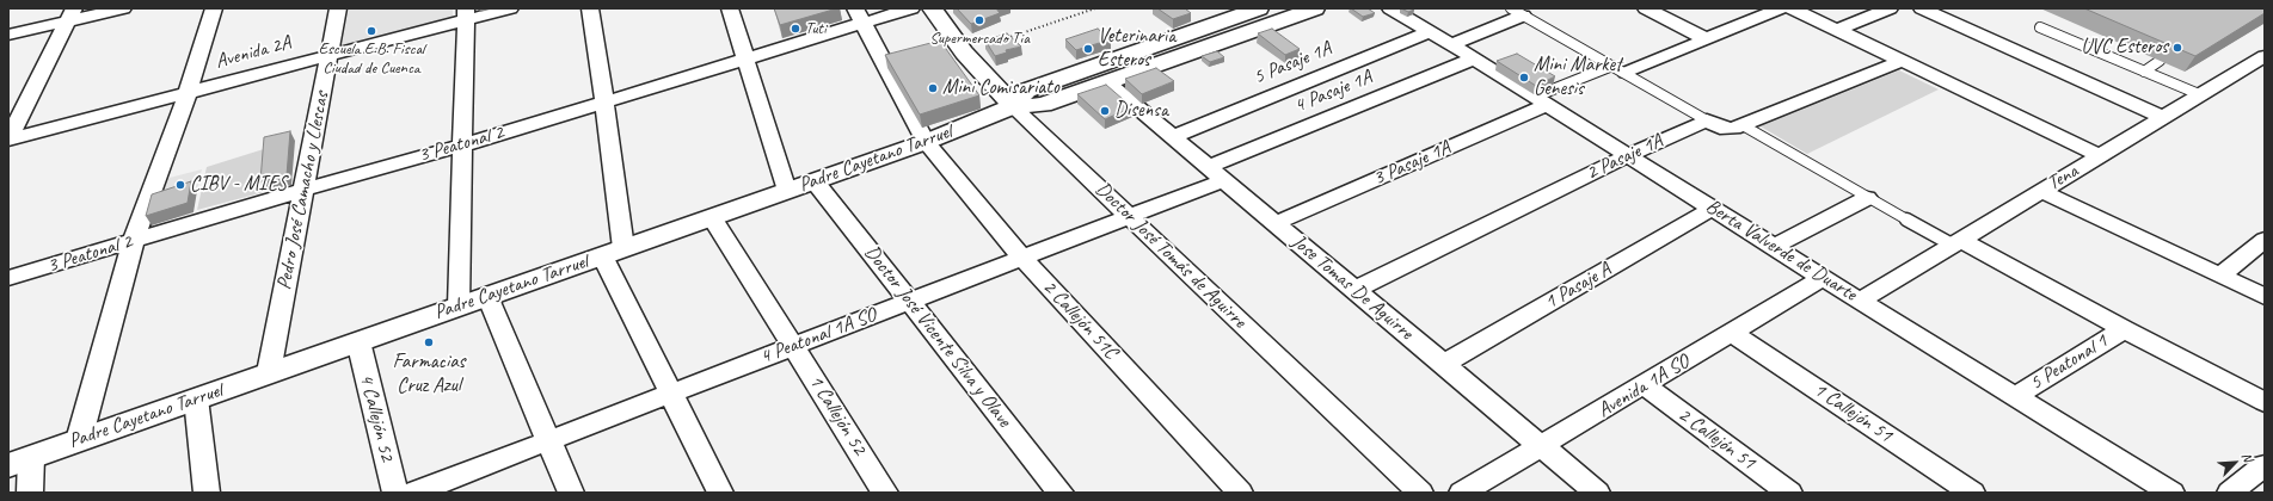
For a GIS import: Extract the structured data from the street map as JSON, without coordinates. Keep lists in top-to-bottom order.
{
  "streets": {
    "street": [
      "Avenida 2A",
      "5 Pasaje 1A",
      "4 Pasaje 1A",
      "3 Peatonal 2",
      "2 Pasaje 1A",
      "Padre Cayetano Tarruel",
      "3 Pasaje 1A",
      "Tena",
      "Pedro José Camacho y Llescas",
      "Berta Valverde de Duarte",
      "Doctor José Tomás de Aguirre",
      "1 Pasaje A",
      "Jose Tomas De Aguirre",
      "2 Callejón 51C",
      "4 Peatonal 1A SO",
      "Doctor José Vicente Silva y Olave",
      "5 Peatonal 1",
      "Avenida 1A SO",
      "1 Callejón 51",
      "1 Callejón 52",
      "4 Callejón 52",
      "2 Callejón 51"
    ]
  },
  "crossings": [
    ["Avenida 2A", "Pedro José Camacho y Llescas"],
    ["5 Pasaje 1A", "Berta Valverde de Duarte"],
    ["5 Pasaje 1A", "Jose Tomas De Aguirre"],
    ["4 Pasaje 1A", "Berta Valverde de Duarte"],
    ["4 Pasaje 1A", "Jose Tomas De Aguirre"],
    ["4 Pasaje 1A", "4 Peatonal 1A SO"],
    ["3 Peatonal 2", "Pedro José Camacho y Llescas"],
    ["3 Peatonal 2", "2 Callejón 51C"],
    ["2 Pasaje 1A", "Berta Valverde de Duarte"],
    ["2 Pasaje 1A", "Jose Tomas De Aguirre"],
    ["Padre Cayetano Tarruel", "Pedro José Camacho y Llescas"],
    ["Padre Cayetano Tarruel", "Doctor José Tomás de Aguirre"],
    ["Padre Cayetano Tarruel", "Jose Tomas De Aguirre"],
    ["Padre Cayetano Tarruel", "2 Callejón 51C"],
    ["Padre Cayetano Tarruel", "Doctor José Vicente Silva y Olave"],
    ["Padre Cayetano Tarruel", "1 Callejón 52"],
    ["Padre Cayetano Tarruel", "4 Callejón 52"],
    ["3 Pasaje 1A", "Berta Valverde de Duarte"],
    ["3 Pasaje 1A", "Jose Tomas De Aguirre"],
    ["Tena", "Berta Valverde de Duarte"],
    ["Berta Valverde de Duarte", "1 Pasaje A"],
    ["Berta Valverde de Duarte", "5 Peatonal 1"],
    ["Berta Valverde de Duarte", "Avenida 1A SO"],
    ["Doctor José Tomás de Aguirre", "4 Peatonal 1A SO"],
    ["1 Pasaje A", "Jose Tomas De Aguirre"],
    ["Jose Tomas De Aguirre", "4 Peatonal 1A SO"],
    ["Jose Tomas De Aguirre", "Avenida 1A SO"],
    ["2 Callejón 51C", "4 Peatonal 1A SO"],
    ["4 Peatonal 1A SO", "Doctor José Vicente Silva y Olave"],
    ["4 Peatonal 1A SO", "1 Callejón 52"],
    ["Avenida 1A SO", "1 Callejón 51"],
    ["Avenida 1A SO", "2 Callejón 51"]
  ],
  "places": [
    "Supermercado Tia",
    "Tuti",
    "Escuela E.B. Fiscal Ciudad de Cuenca",
    "UVC Esteros",
    "Veterinaria Esteros",
    "Mini Market Genesis",
    "Mini Comisariato",
    "Disensa",
    "CIBV - MIES",
    "Farmacias Cruz Azul"
  ],
  "north": "top right"
}
